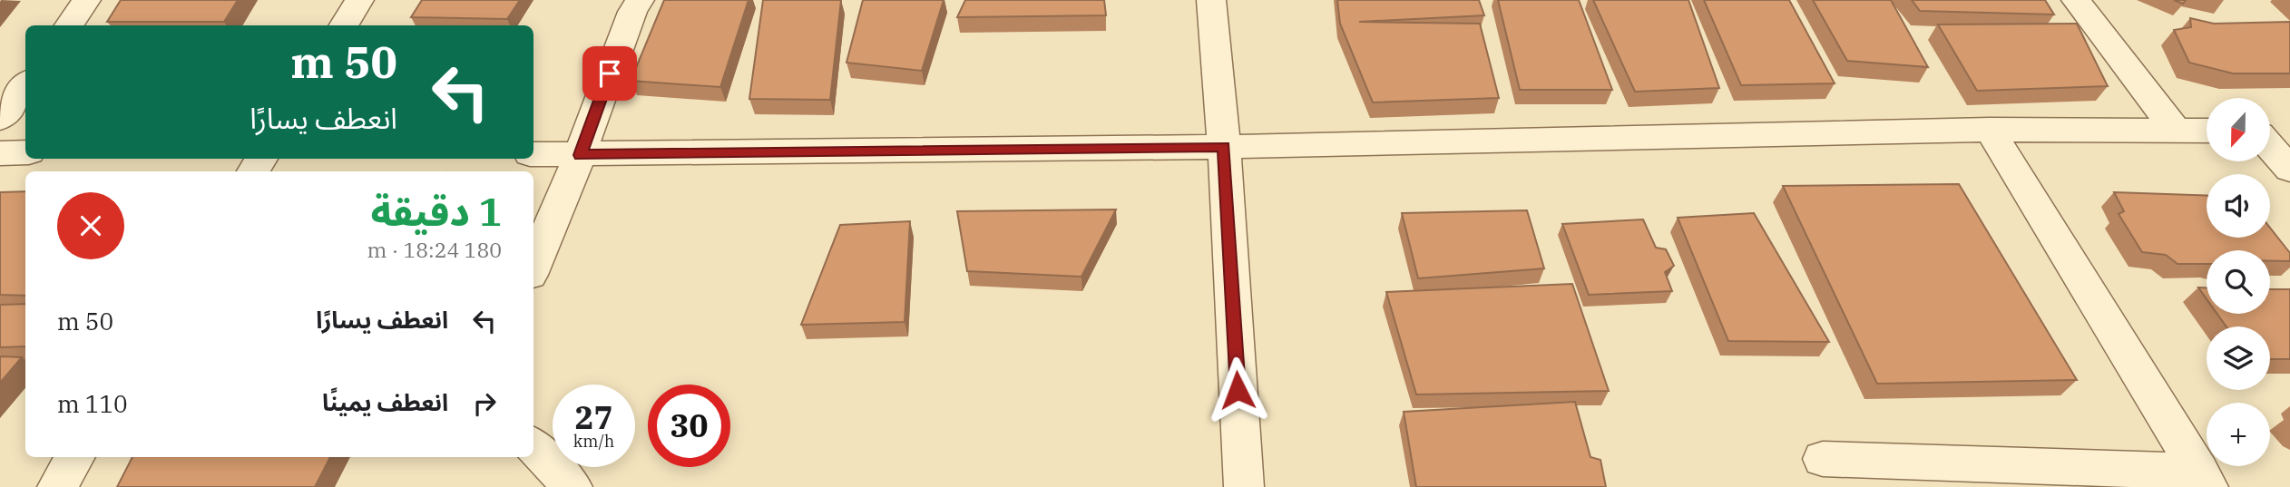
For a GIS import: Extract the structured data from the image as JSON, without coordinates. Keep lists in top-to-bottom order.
{
  "north": "bottom",
  "page": {
    "turn": ["50 m", "انعطف يسارًا"],
    "map_buttons": "+",
    "heading": ["1 دقيقة", "180 m · 18:24"],
    "list": [
      {
        "name": "انعطف يسارًا",
        "value": "50 m"
      },
      {
        "name": "انعطف يمينًا",
        "value": "110 m"
      }
    ],
    "speed": "27 km/h",
    "limit": "30"
  }
}
